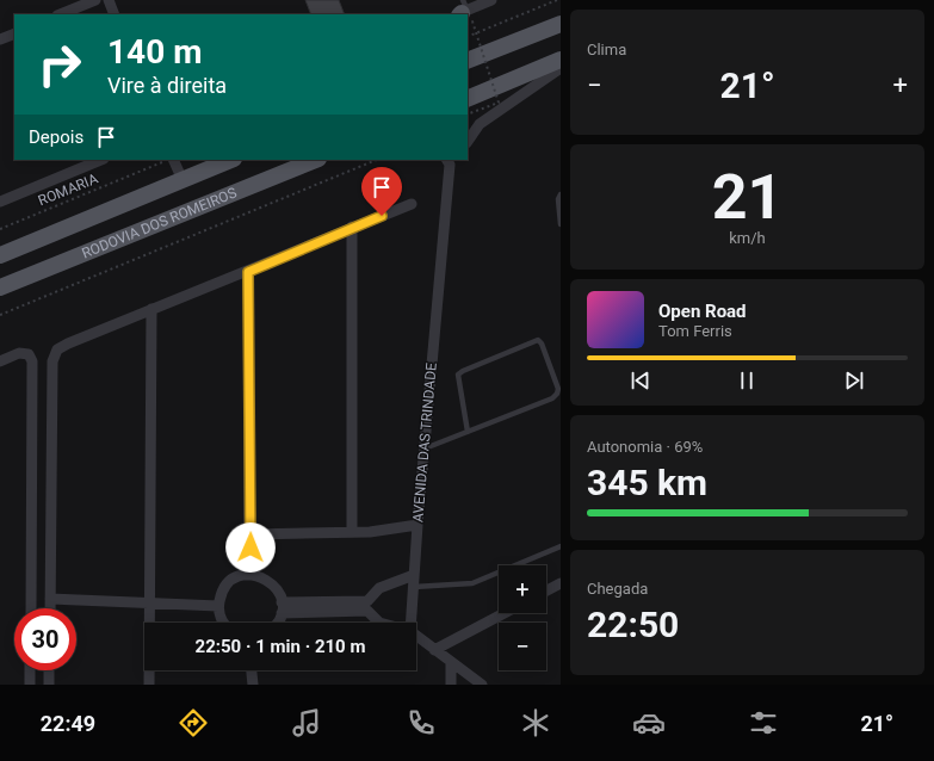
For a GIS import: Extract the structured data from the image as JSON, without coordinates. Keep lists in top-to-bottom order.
{
  "streets": {
    "main road": ["RODOVIA DOS ROMEIROS"],
    "street": ["AVENIDA DAS TRINDADE"],
    "path": ["ROMARIA"]
  },
  "page": {
    "tile": [
      "Clima",
      ["21", "km/h"],
      ["Autonomia · 69%", "345 km"],
      ["Chegada", "22:50"]
    ],
    "turn": ["140 m", "Vire à direita"],
    "heat": ["−", "21°", "+"],
    "then": "Depois",
    "song": ["Open Road", "Tom Ferris"],
    "map_buttons": ["+", "−"],
    "limit": "30",
    "trip": "22:50 · 1 min · 210 m",
    "tabs": ["22:49", "21°"]
  }
}
